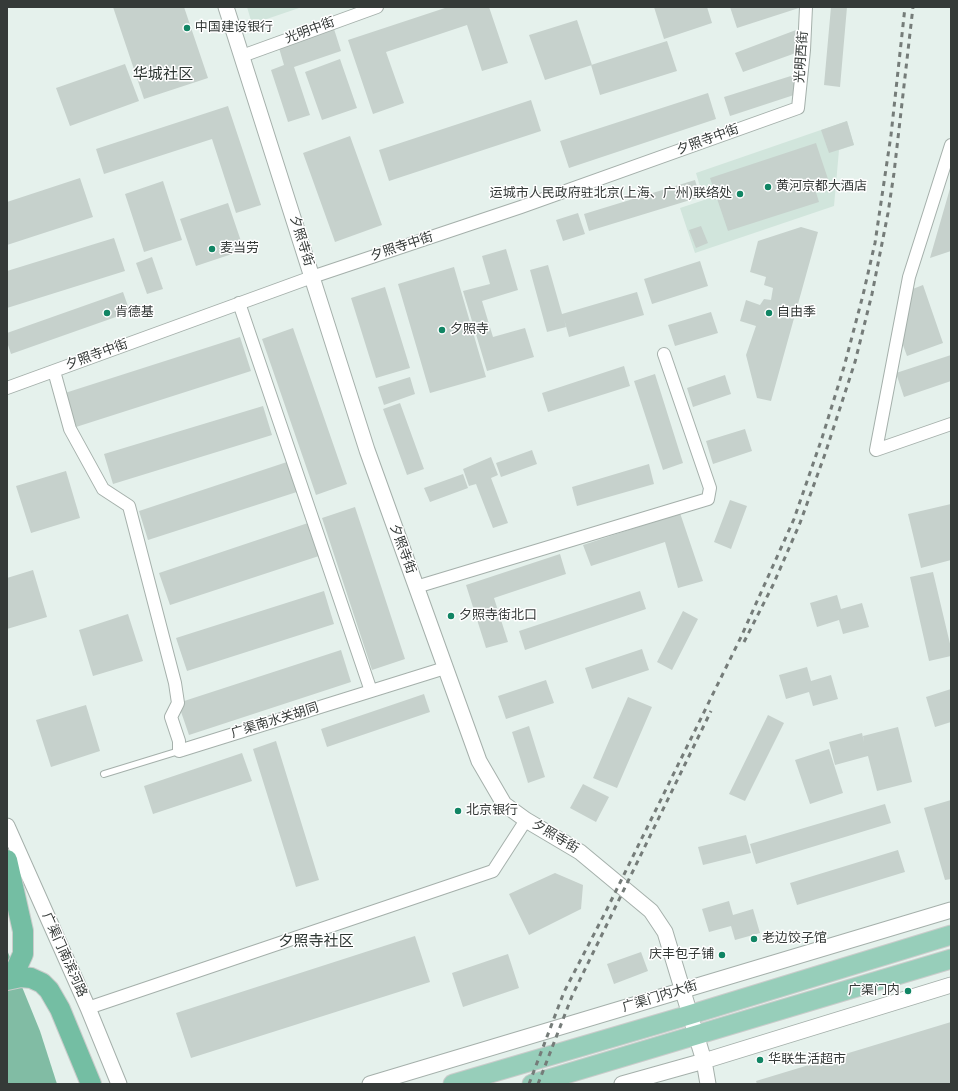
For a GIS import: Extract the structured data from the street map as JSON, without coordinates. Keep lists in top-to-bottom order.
{
  "streets": {
    "main road": ["广渠门内大街"],
    "street": [
      "光明中街",
      "光明西街",
      "夕照寺中街",
      "夕照寺街",
      "广渠南水关胡同",
      "广渠门南滨河路"
    ]
  },
  "crossings": [
    ["光明中街", "夕照寺街"],
    ["光明西街", "夕照寺中街"],
    ["夕照寺中街", "夕照寺街"],
    ["夕照寺街", "广渠南水关胡同"],
    ["夕照寺街", "广渠门内大街"]
  ],
  "districts": ["华城社区", "夕照寺社区"],
  "places": [
    "中国建设银行",
    "黄河京都大酒店",
    "运城市人民政府驻北京(上海、广州)联络处",
    "麦当劳",
    "肯德基",
    "自由季",
    "夕照寺",
    "夕照寺街北口",
    "北京银行",
    "老边饺子馆",
    "庆丰包子铺",
    "广渠门内",
    "华联生活超市"
  ]
}
